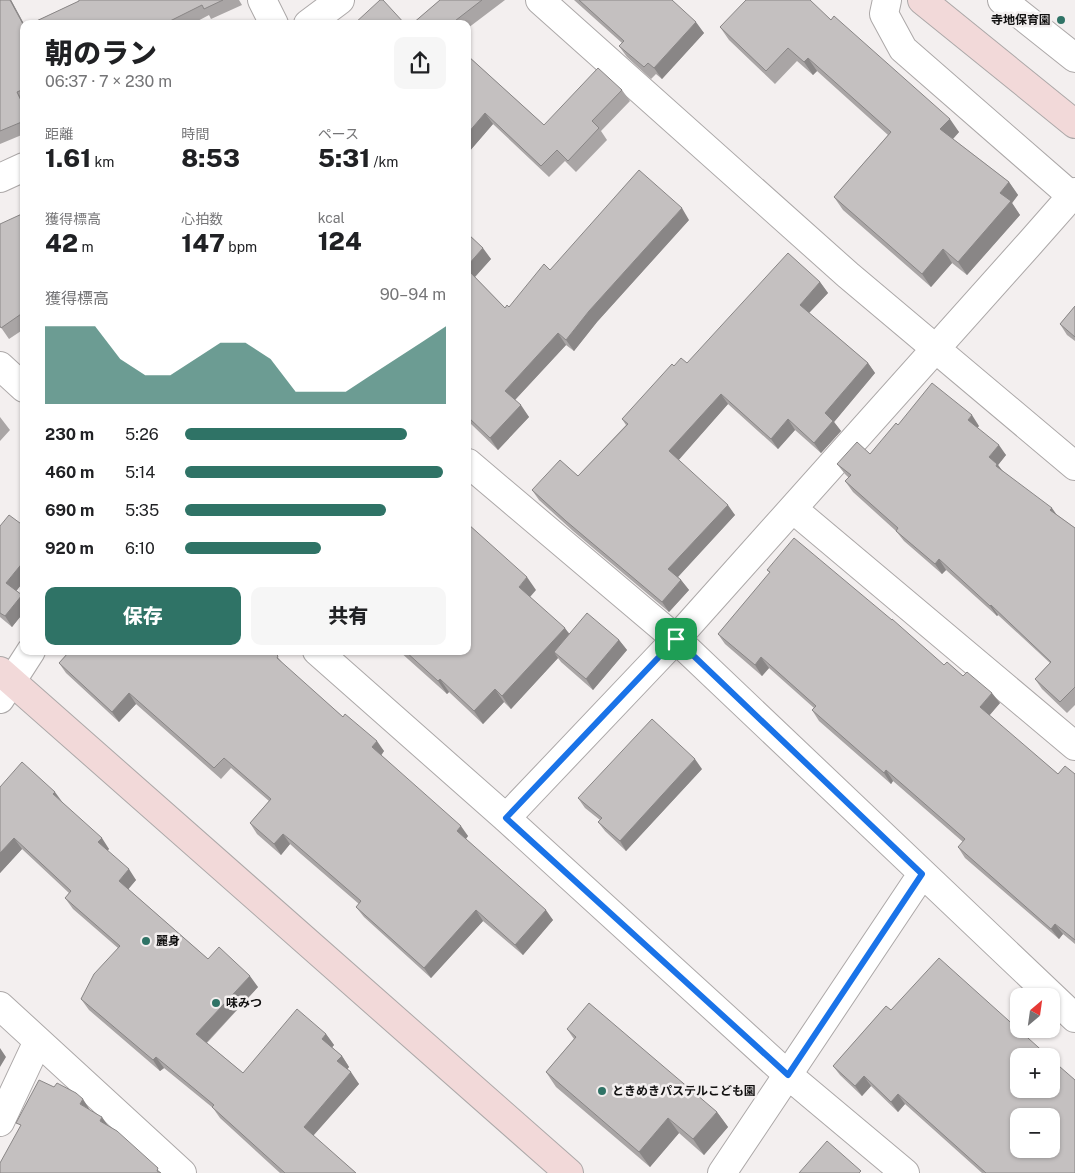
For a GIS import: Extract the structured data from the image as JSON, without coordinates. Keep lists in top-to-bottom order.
{
  "places": [
    "寺地保育園",
    "麗身",
    "味みつ",
    "ときめきパステルこども園"
  ],
  "north": "top right",
  "page": {
    "heading": ["朝のラン", "06:37 · 7 × 230 m"],
    "stats": [
      ["距離", "1.61 km"],
      ["時間", "8:53"],
      ["ペース", "5:31 /km"],
      ["獲得標高", "42 m"],
      ["心拍数", "147 bpm"],
      ["kcal", "124"]
    ],
    "chart": ["獲得標高", "90–94 m"],
    "list": [
      {
        "name": "230 m",
        "note": "5:26"
      },
      {
        "name": "460 m",
        "note": "5:14"
      },
      {
        "name": "690 m",
        "note": "5:35"
      },
      {
        "name": "920 m",
        "note": "6:10"
      }
    ],
    "buttons": ["保存", "共有"],
    "map_buttons": ["+", "−"]
  }
}
